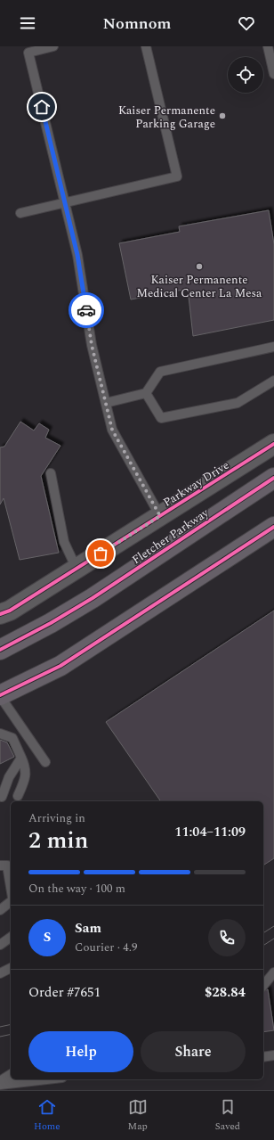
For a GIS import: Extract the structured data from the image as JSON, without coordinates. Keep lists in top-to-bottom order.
{
  "streets": {
    "main road": ["Fletcher Parkway"],
    "street": ["Parkway Drive"]
  },
  "places": ["Kaiser Permanente Parking Garage", "Kaiser Permanente Medical Center La Mesa"],
  "page": {
    "header": "Nomnom",
    "heading": ["2 min", "Arriving in", "11:04–11:09"],
    "panel": [
      "Sam",
      "Courier · 4.9",
      "Order #7651",
      "$28.84"
    ],
    "bar": "On the way · 100 m",
    "round": "S",
    "buttons": ["Help", "Share"],
    "tabs": ["Home", "Map", "Saved"]
  }
}
